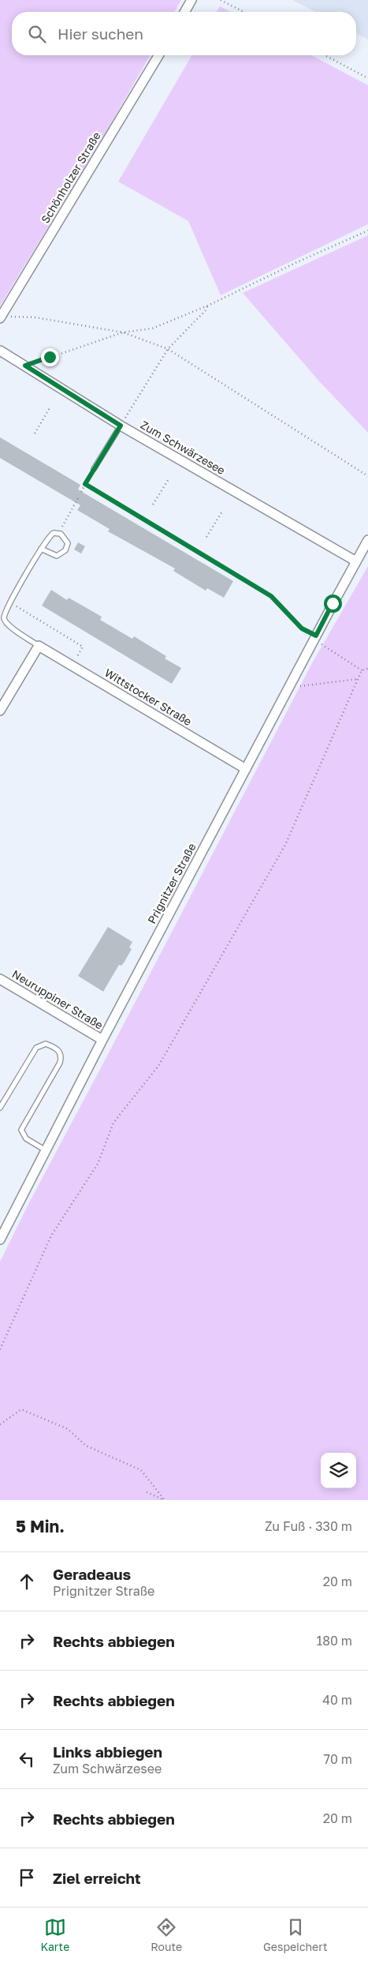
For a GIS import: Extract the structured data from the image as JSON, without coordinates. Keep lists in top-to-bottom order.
{
  "streets": {
    "street": [
      "Schönholzer Straße",
      "Zum Schwärzesee",
      "Wittstocker Straße",
      "Prignitzer Straße",
      "Neuruppiner Straße"
    ]
  },
  "crossings": [
    ["Zum Schwärzesee", "Prignitzer Straße"],
    ["Wittstocker Straße", "Prignitzer Straße"],
    ["Prignitzer Straße", "Neuruppiner Straße"]
  ],
  "page": {
    "search": "Hier suchen",
    "heading": ["5 Min.", "Zu Fuß · 330 m"],
    "list": [
      ["Geradeaus", "Prignitzer Straße", "20 m"],
      ["Rechts abbiegen", "180 m"],
      ["Rechts abbiegen", "40 m"],
      ["Links abbiegen", "Zum Schwärzesee", "70 m"],
      ["Rechts abbiegen", "20 m"],
      "Ziel erreicht"
    ],
    "nav": ["Karte", "Route", "Gespeichert"]
  }
}
